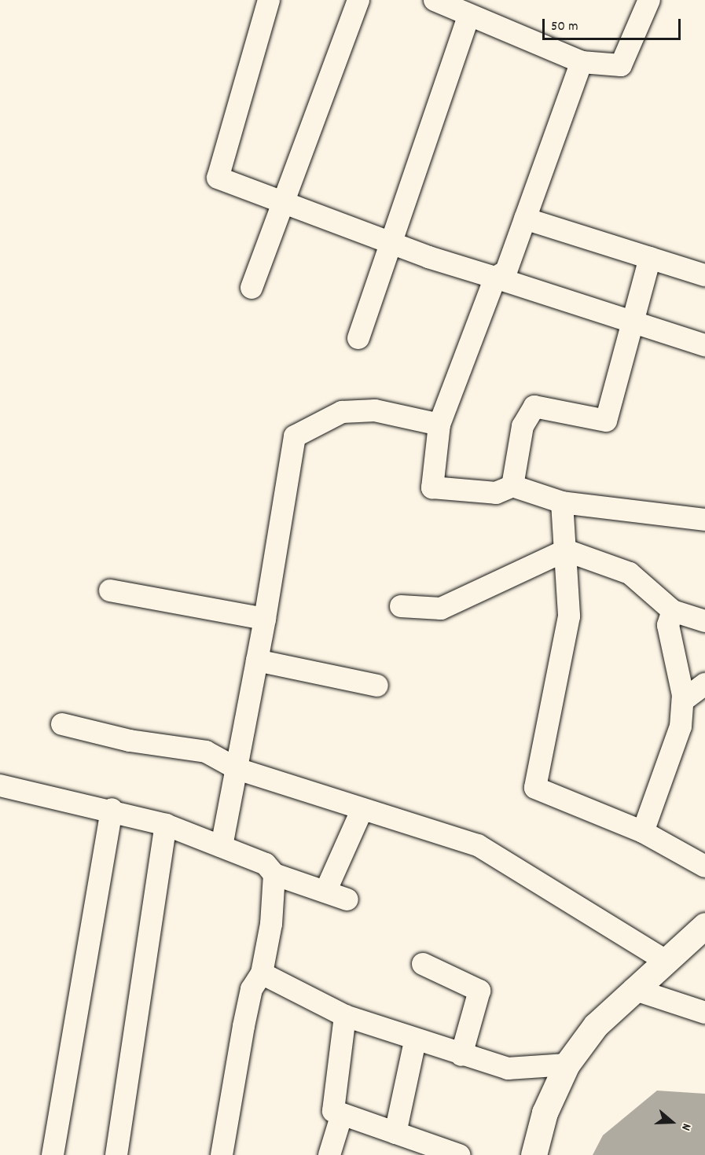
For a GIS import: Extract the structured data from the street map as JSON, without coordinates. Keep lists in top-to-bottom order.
{
  "scale_bar": "50 m",
  "north": "right"
}
